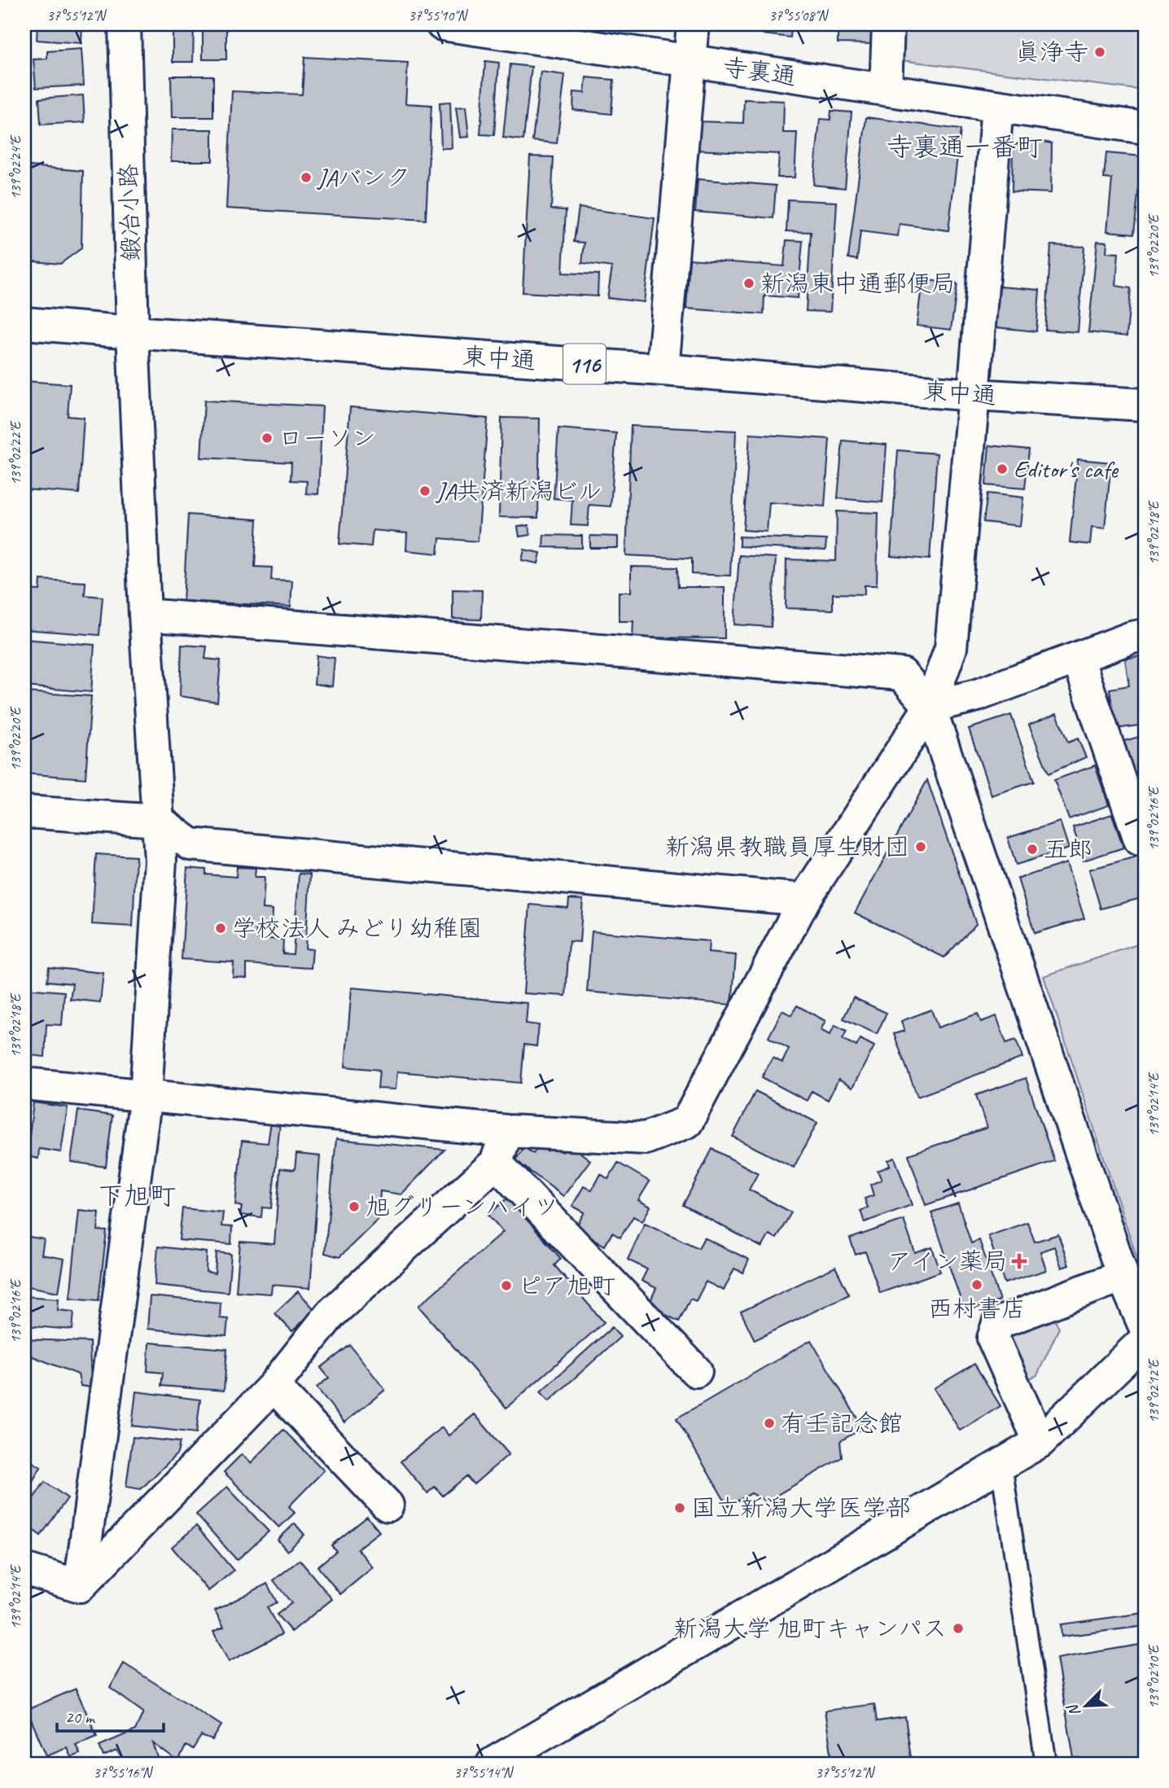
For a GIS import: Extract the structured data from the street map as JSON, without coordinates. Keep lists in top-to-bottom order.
{
  "streets": {
    "main road": [
      "寺裏通",
      "鍛冶小路",
      "東中通",
      "116"
    ]
  },
  "crossings": [
    ["鍛冶小路", "東中通"]
  ],
  "districts": ["寺裏通一番町", "下旭町"],
  "places": {
    "other": [
      "眞浄寺",
      "JAバンク",
      "新潟東中通郵便局",
      "ローソン",
      "Editor's cafe",
      "JA共済新潟ビル",
      "新潟県教職員厚生財団",
      "五郎",
      "学校法人 みどり幼稚園",
      "旭グリーンハイツ",
      "西村書店",
      "ピア旭町",
      "有壬記念館",
      "国立新潟大学医学部",
      "新潟大学 旭町キャンパス"
    ],
    "health": ["アイン薬局"]
  },
  "scale_bar": "20 m",
  "north": "bottom left",
  "coordinates": [
    "37°55'12\"N",
    "37°55'10\"N",
    "37°55'08\"N",
    "139°02'24\"E",
    "139°02'20\"E",
    "139°02'22\"E",
    "139°02'18\"E",
    "139°02'16\"E",
    "139°02'14\"E",
    "139°02'12\"E",
    "139°02'10\"E",
    "37°55'16\"N",
    "37°55'14\"N"
  ]
}
